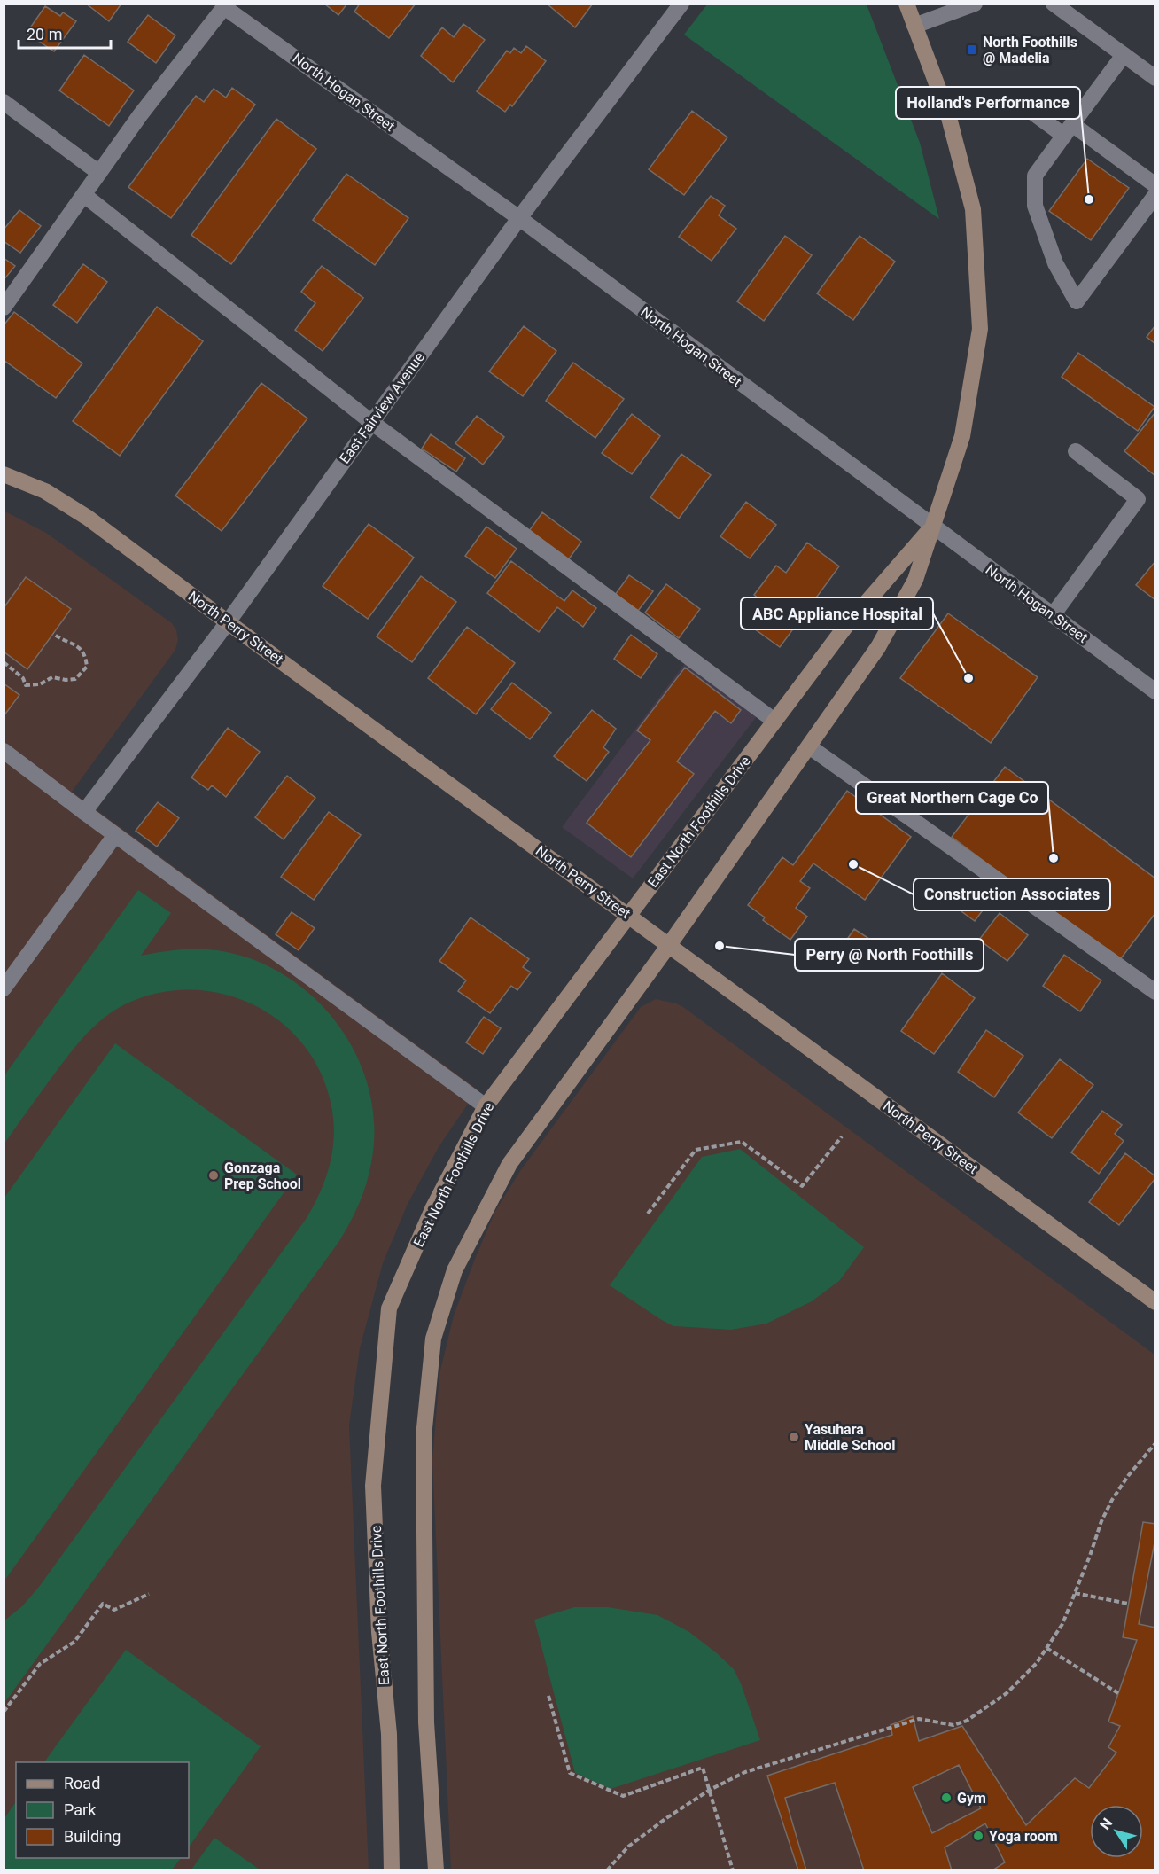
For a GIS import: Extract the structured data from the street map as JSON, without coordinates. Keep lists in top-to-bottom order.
{
  "streets": {
    "main road": ["North Perry Street", "East North Foothills Drive"],
    "street": ["North Hogan Street", "East Fairview Avenue"]
  },
  "crossings": [
    ["North Hogan Street", "East Fairview Avenue"],
    ["North Hogan Street", "East North Foothills Drive"],
    ["East Fairview Avenue", "North Perry Street"],
    ["North Perry Street", "East North Foothills Drive"]
  ],
  "places": {
    "transit": ["North Foothills @ Madelia"],
    "other": [
      "Holland's Performance",
      "ABC Appliance Hospital",
      "Great Northern Cage Co",
      "Construction Associates",
      "Perry @ North Foothills",
      "Gonzaga Prep School",
      "Yasuhara Middle School",
      "Gym",
      "Yoga room"
    ]
  },
  "legend": ["Road", "Park", "Building"],
  "scale_bar": "20 m",
  "north": "top left"
}
